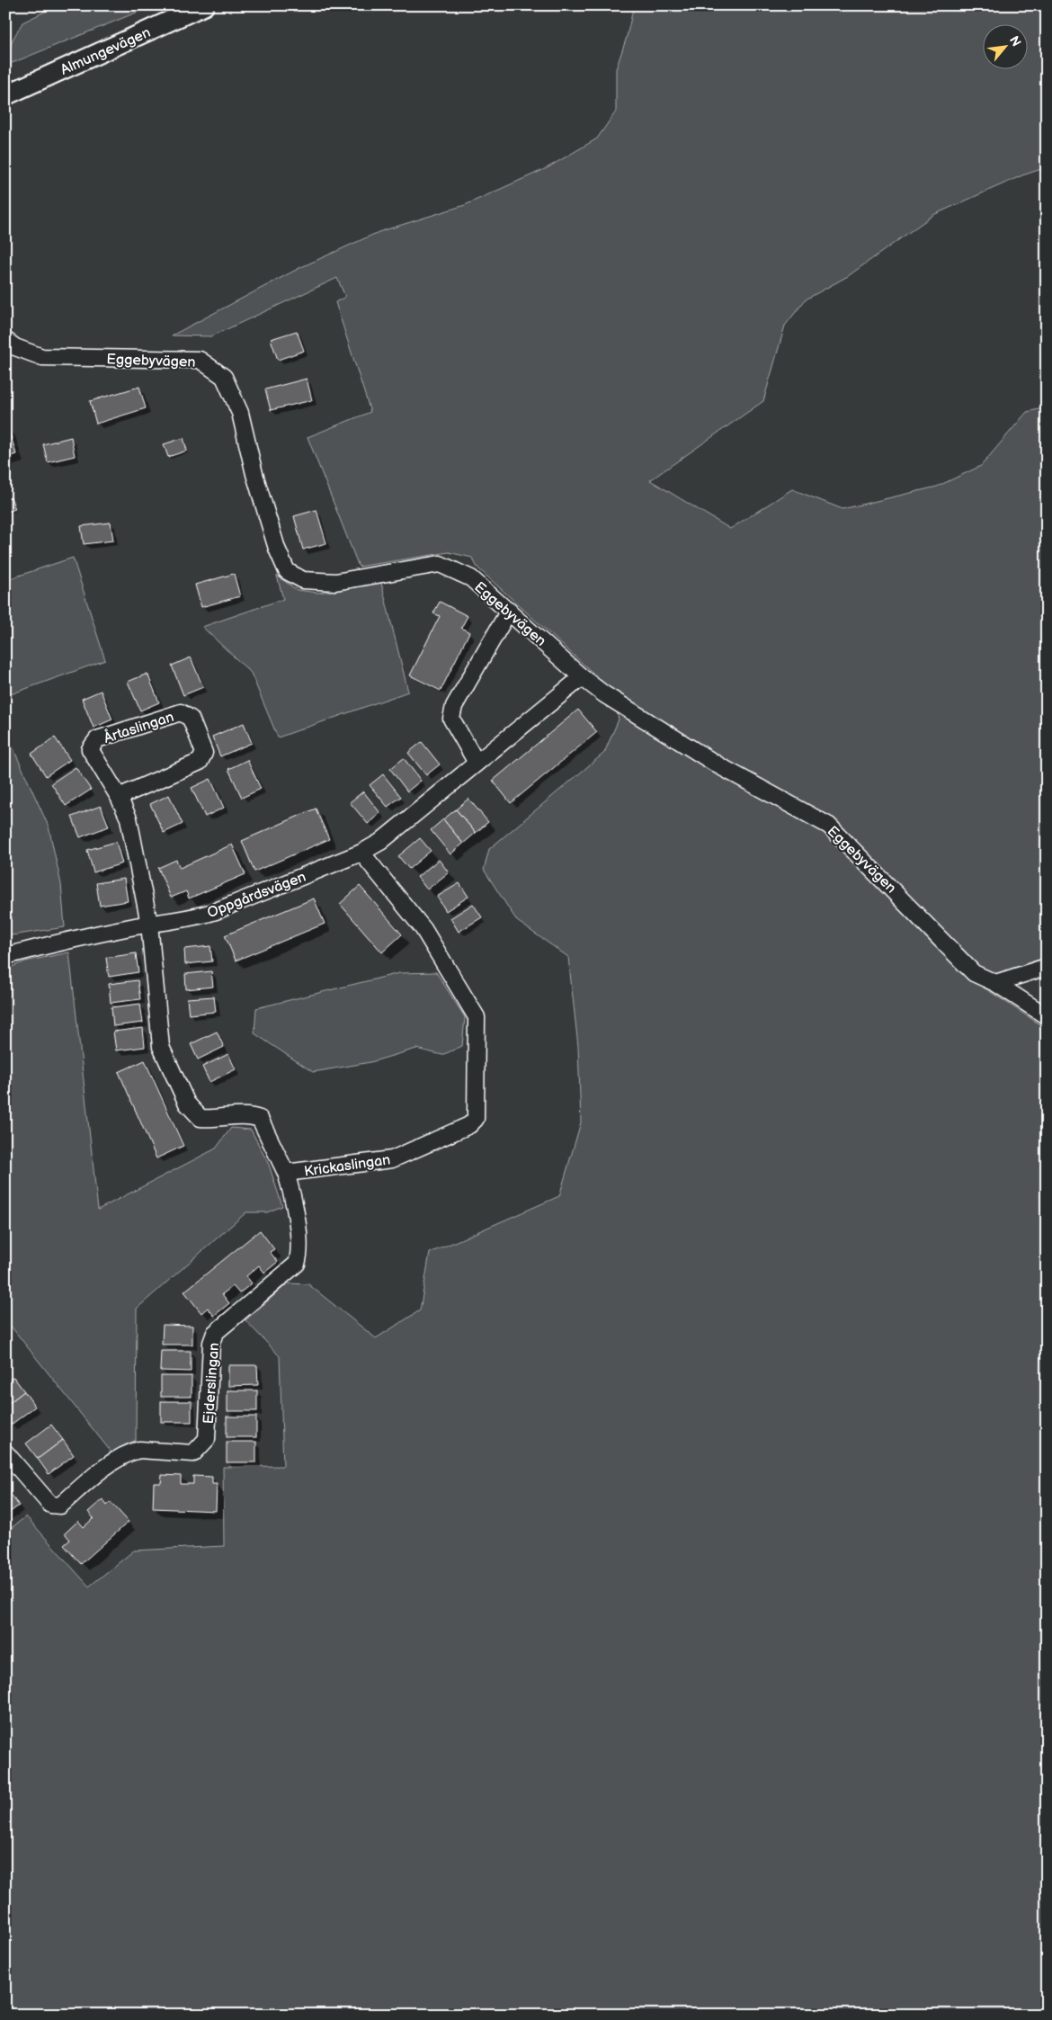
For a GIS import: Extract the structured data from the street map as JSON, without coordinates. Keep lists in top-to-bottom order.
{
  "streets": {
    "street": [
      "Almungevägen",
      "Eggebyvägen",
      "Årtaslingan",
      "Oppgårdsvägen",
      "Krickaslingan",
      "Ejderslingan"
    ]
  },
  "crossings": [
    ["Eggebyvägen", "Oppgårdsvägen"],
    ["Årtaslingan", "Oppgårdsvägen"],
    ["Årtaslingan", "Krickaslingan"],
    ["Oppgårdsvägen", "Krickaslingan"],
    ["Krickaslingan", "Ejderslingan"]
  ],
  "north": "top right"
}
